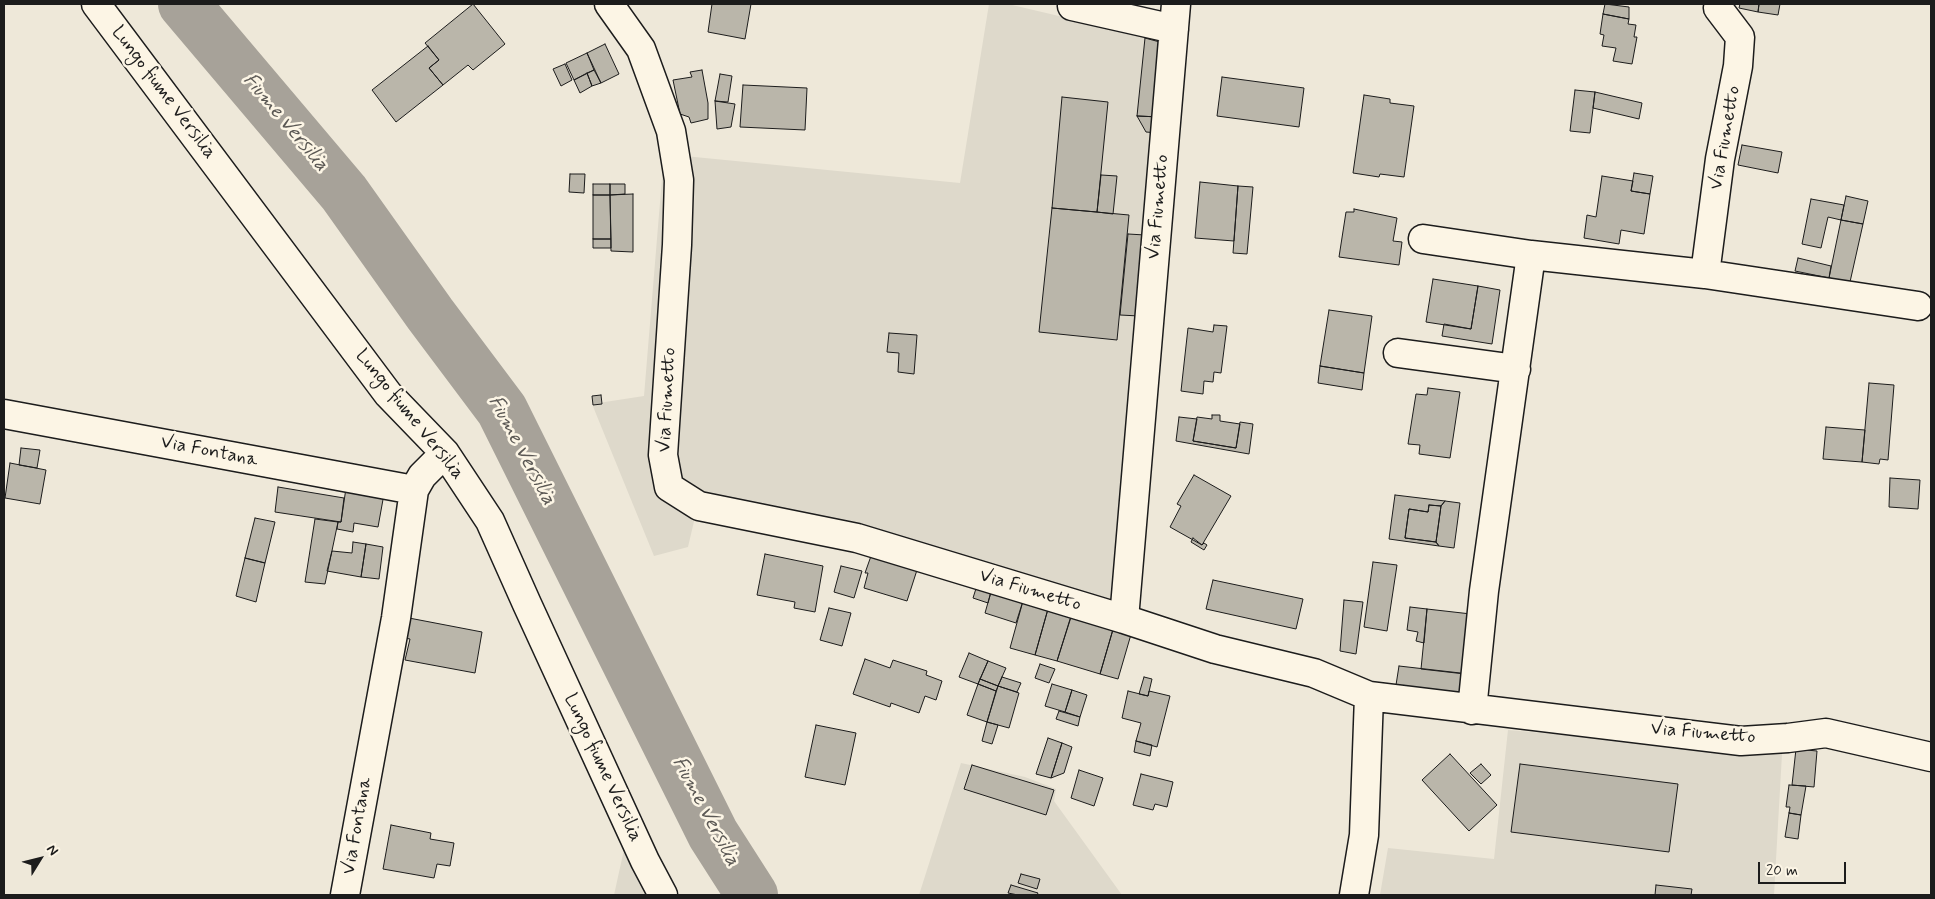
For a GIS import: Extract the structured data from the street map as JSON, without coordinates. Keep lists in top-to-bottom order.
{
  "streets": {
    "street": ["Lungo fiume Versilia", "Via Fiumetto", "Via Fontana"]
  },
  "crossings": [
    ["Lungo fiume Versilia", "Via Fontana"]
  ],
  "water": ["Fiume Versilia"],
  "scale_bar": "20 m",
  "north": "top right"
}
